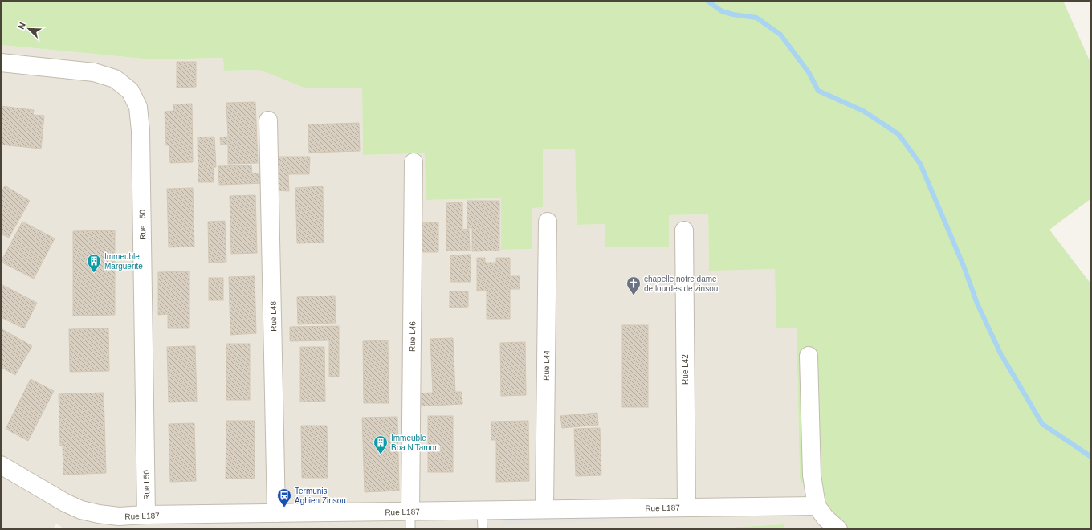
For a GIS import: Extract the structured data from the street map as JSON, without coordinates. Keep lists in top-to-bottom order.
{
  "streets": {
    "street": [
      "Rue L50",
      "Rue L48",
      "Rue L46",
      "Rue L44",
      "Rue L42",
      "Rue L187"
    ]
  },
  "crossings": [
    ["Rue L50", "Rue L187"],
    ["Rue L48", "Rue L187"],
    ["Rue L46", "Rue L187"],
    ["Rue L44", "Rue L187"],
    ["Rue L42", "Rue L187"]
  ],
  "places": {
    "building": ["Immeuble Marguerite", "Immeuble Boa N'Tamon"],
    "church": ["chapelle notre dame de lourdes de zinsou"],
    "bus stop": ["Termunis Aghien Zinsou"]
  },
  "north": "top left"
}
